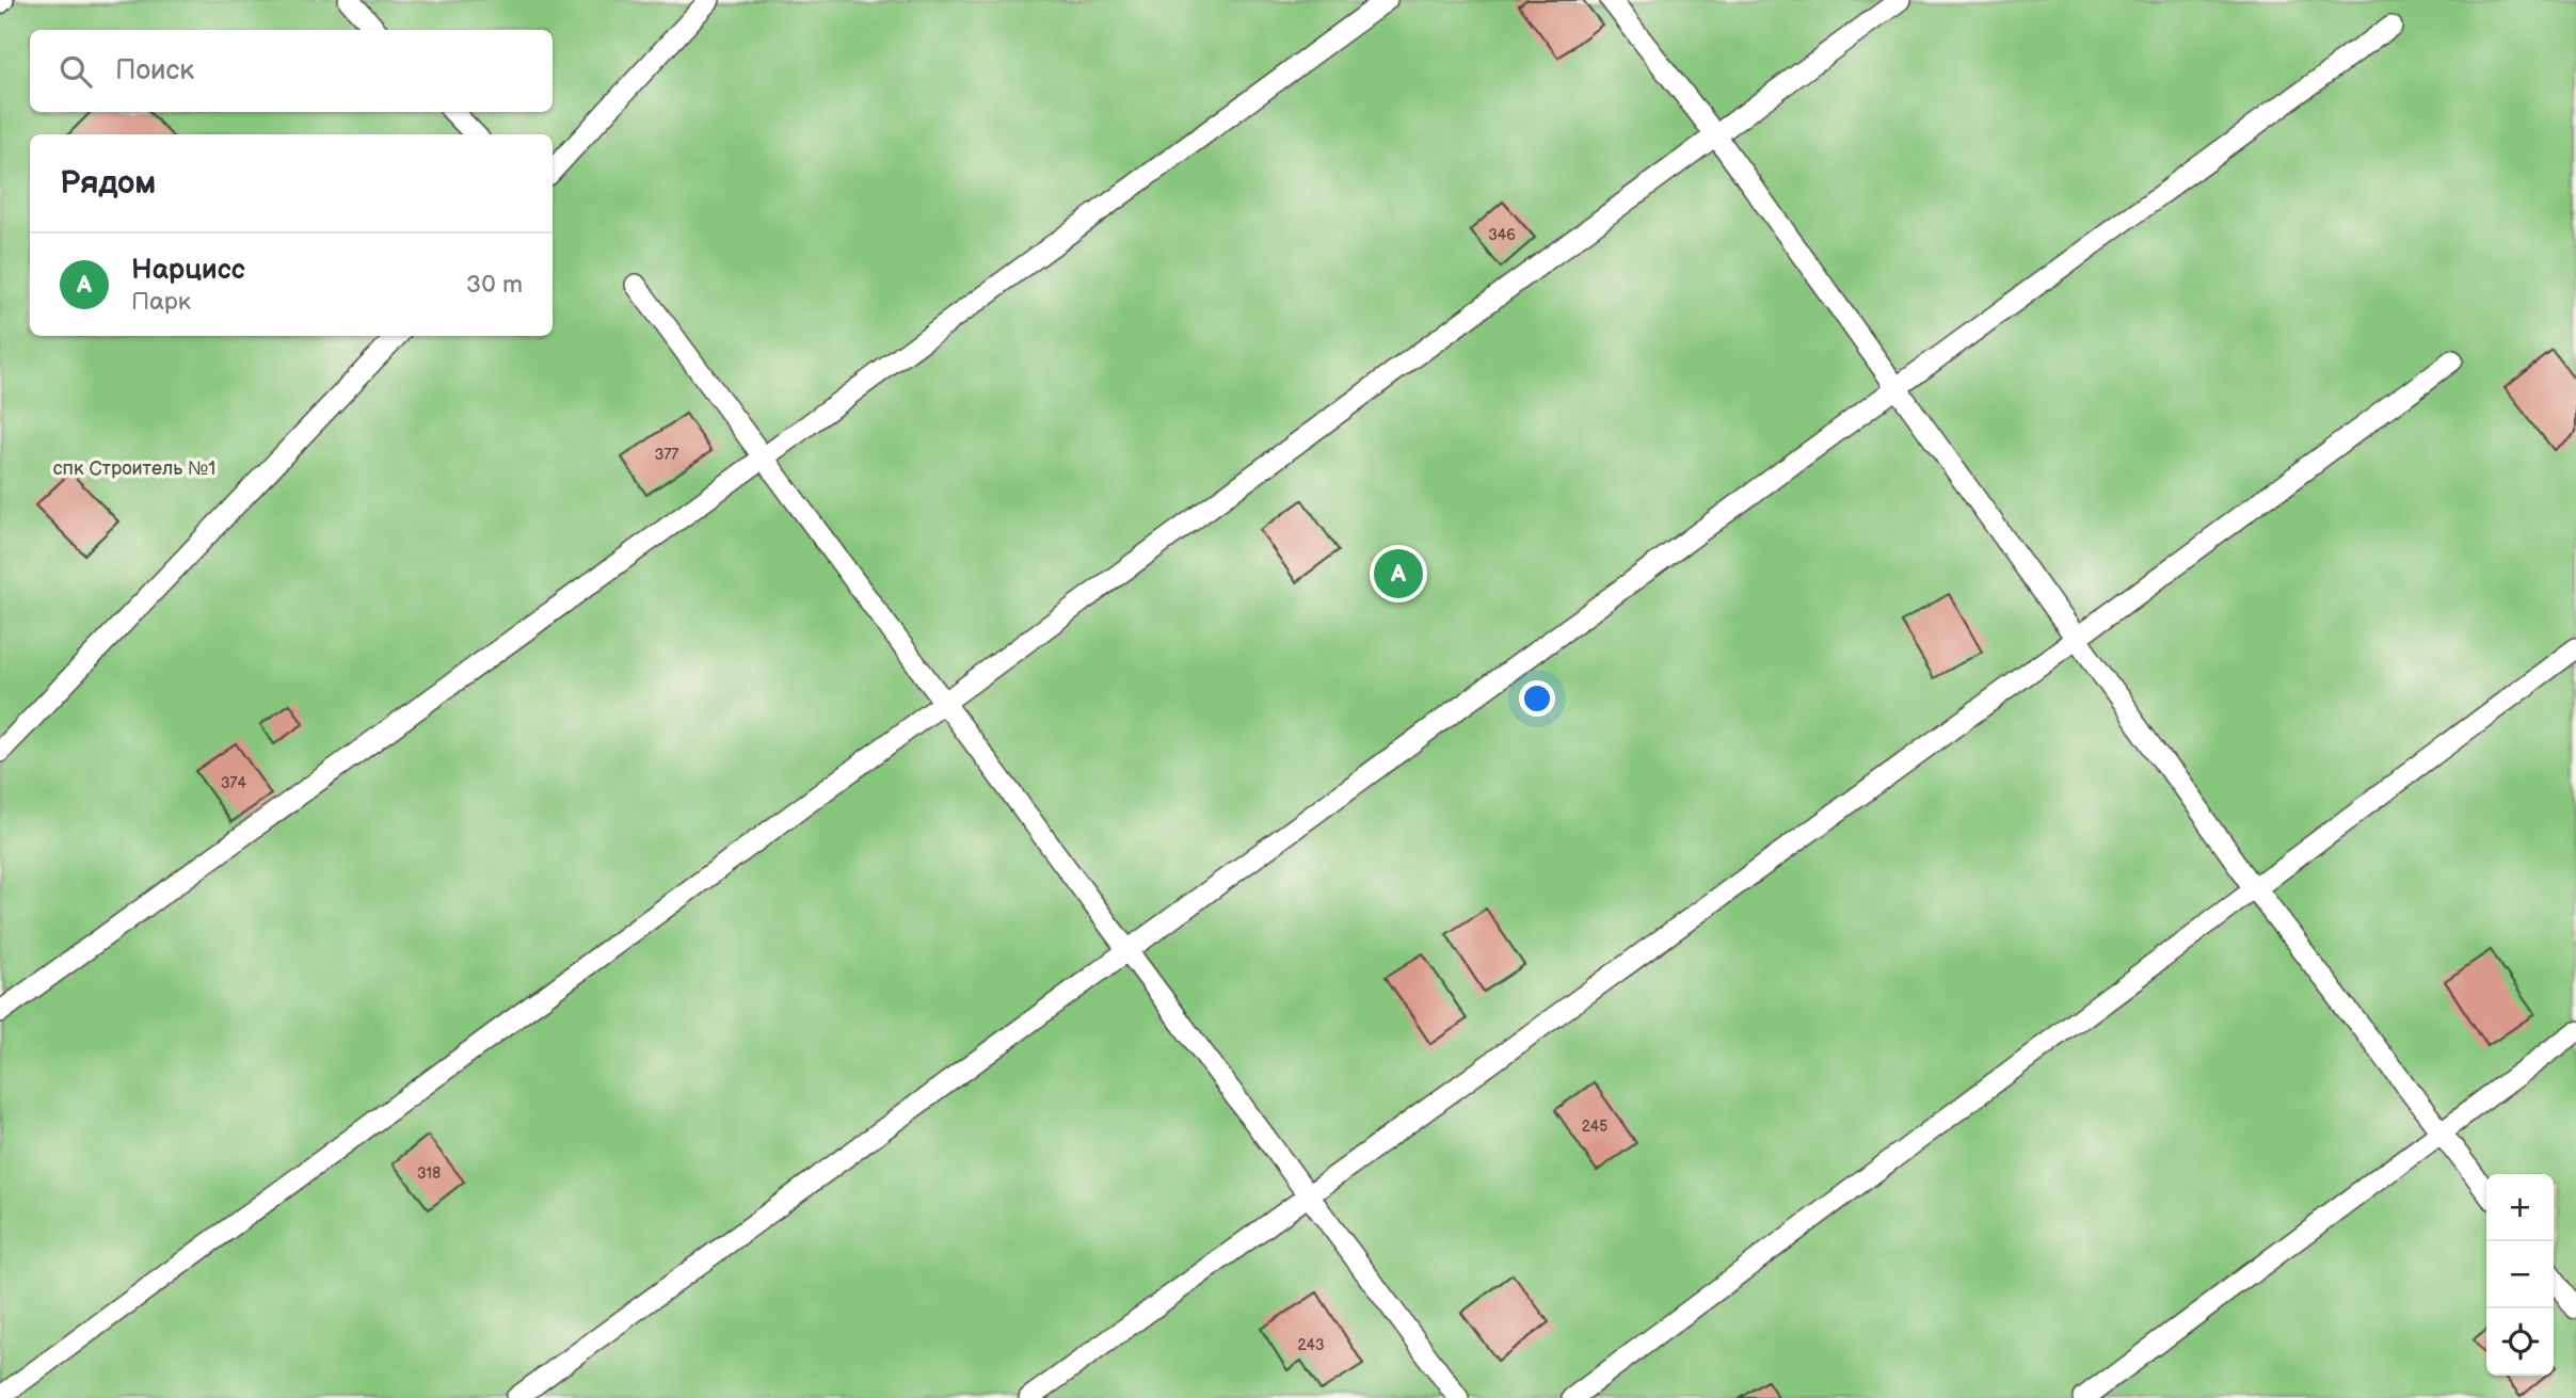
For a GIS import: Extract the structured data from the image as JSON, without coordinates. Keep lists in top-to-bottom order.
{
  "parks": ["спк Строитель №1"],
  "house_numbers": [
    "346",
    "377",
    "374",
    "245",
    "318",
    "243"
  ],
  "page": {
    "search": "Поиск",
    "heading": "Рядом",
    "list": [
      {
        "mark": "A",
        "name": "Нарцисс",
        "note": "Парк",
        "value": "30 m"
      }
    ],
    "pins": "A",
    "map_buttons": ["+", "−"]
  }
}
